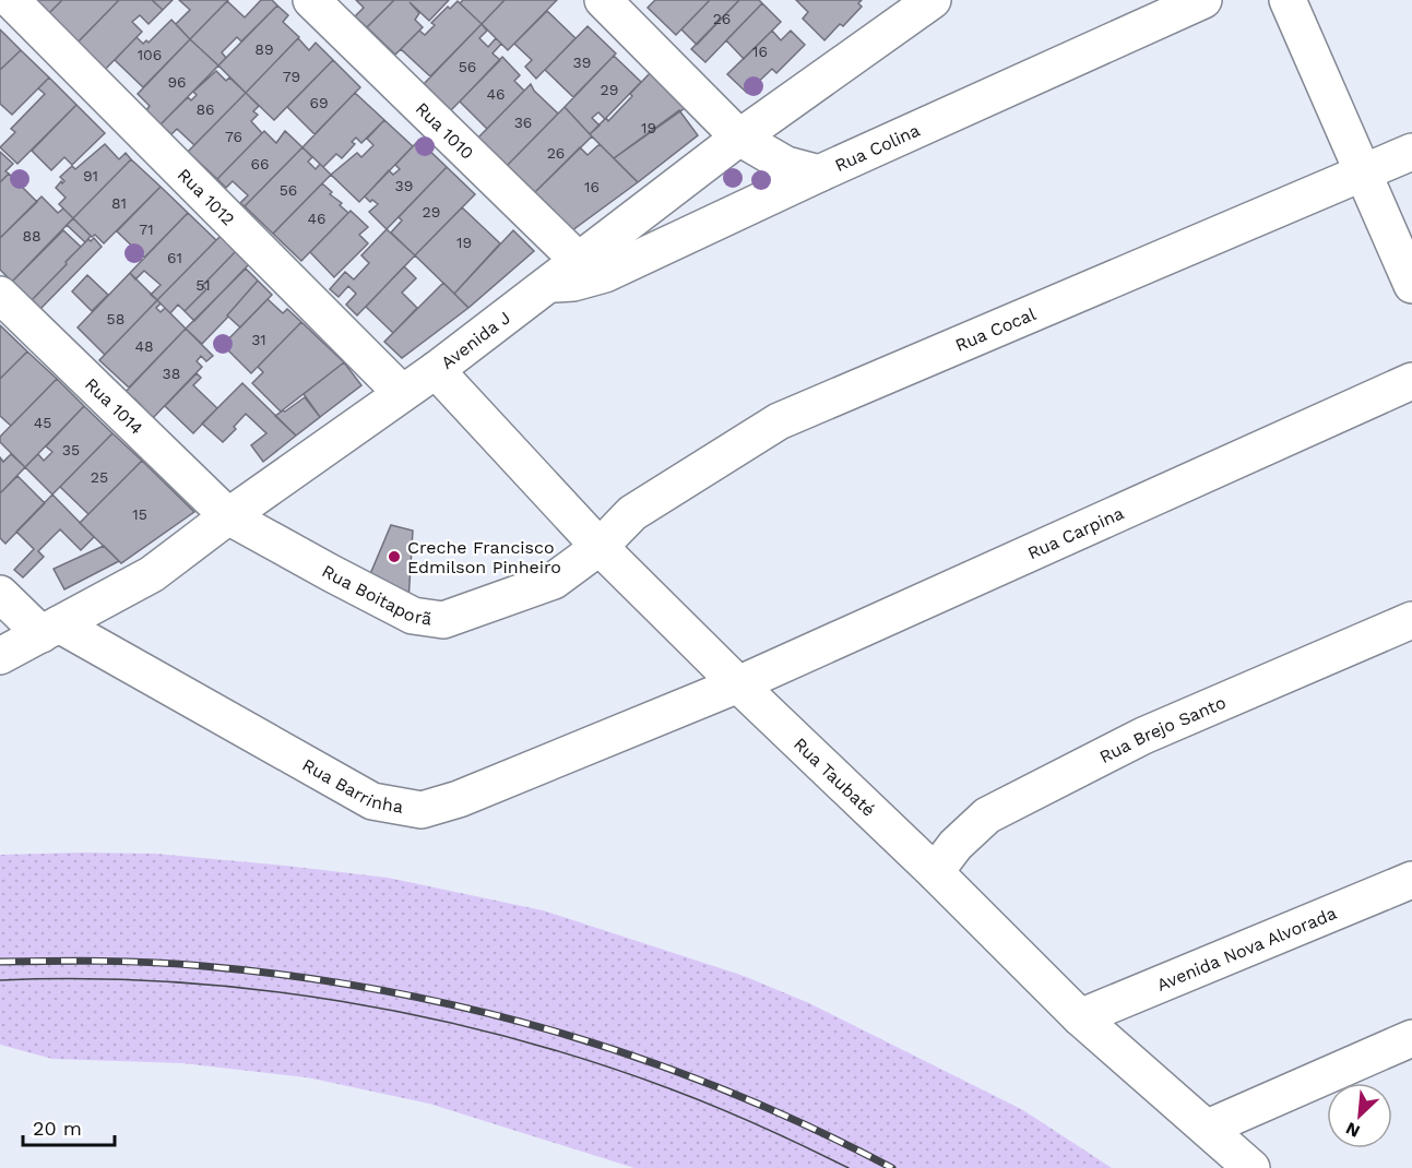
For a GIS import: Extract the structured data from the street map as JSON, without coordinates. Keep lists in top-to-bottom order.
{
  "streets": {
    "street": [
      "Rua 1010",
      "Rua Colina",
      "Rua 1012",
      "Rua Cocal",
      "Avenida J",
      "Rua 1014",
      "Rua Carpina",
      "Rua Boitaporã",
      "Rua Brejo Santo",
      "Rua Taubaté",
      "Rua Barrinha",
      "Avenida Nova Alvorada"
    ]
  },
  "crossings": [
    ["Rua 1010", "Avenida J"],
    ["Rua Colina", "Avenida J"],
    ["Rua 1012", "Avenida J"],
    ["Rua Cocal", "Rua Boitaporã"],
    ["Rua Cocal", "Rua Taubaté"],
    ["Avenida J", "Rua 1014"],
    ["Avenida J", "Rua Boitaporã"],
    ["Avenida J", "Rua Taubaté"],
    ["Avenida J", "Rua Barrinha"],
    ["Rua 1014", "Rua Boitaporã"],
    ["Rua Carpina", "Rua Taubaté"],
    ["Rua Carpina", "Rua Barrinha"],
    ["Rua Boitaporã", "Rua Taubaté"],
    ["Rua Brejo Santo", "Rua Taubaté"],
    ["Rua Taubaté", "Rua Barrinha"],
    ["Rua Taubaté", "Avenida Nova Alvorada"]
  ],
  "places": ["Creche Francisco Edmilson Pinheiro"],
  "house_numbers": [
    "26",
    "89",
    "16",
    "106",
    "39",
    "56",
    "79",
    "96",
    "29",
    "46",
    "69",
    "86",
    "36",
    "19",
    "76",
    "26",
    "66",
    "91",
    "39",
    "16",
    "56",
    "81",
    "29",
    "46",
    "71",
    "88",
    "19",
    "61",
    "51",
    "58",
    "31",
    "48",
    "38",
    "45",
    "35",
    "25",
    "15"
  ],
  "scale_bar": "20 m",
  "north": "bottom left"
}
